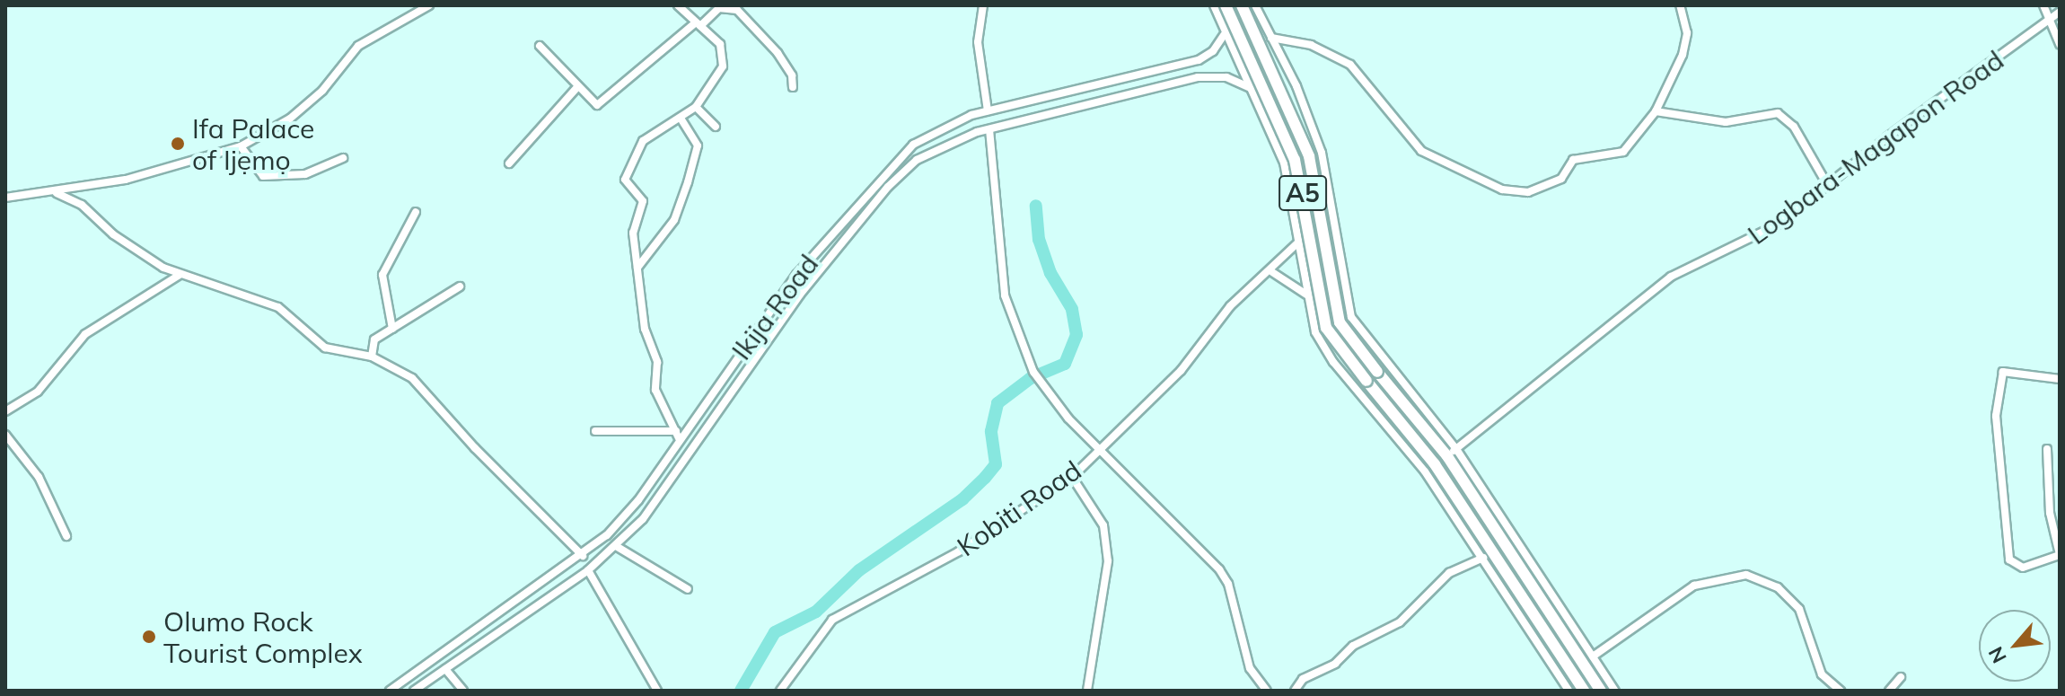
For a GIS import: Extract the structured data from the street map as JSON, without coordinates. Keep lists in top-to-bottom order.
{
  "streets": {
    "highway": ["A5"],
    "street": ["Logbara-Magapon Road", "Ikija Road", "Kobiti Road"]
  },
  "crossings": [
    ["Logbara-Magapon Road", "A5"]
  ],
  "places": ["Ifa Palace of Ijẹmọ", "Olumo Rock Tourist Complex"],
  "north": "bottom left"
}
